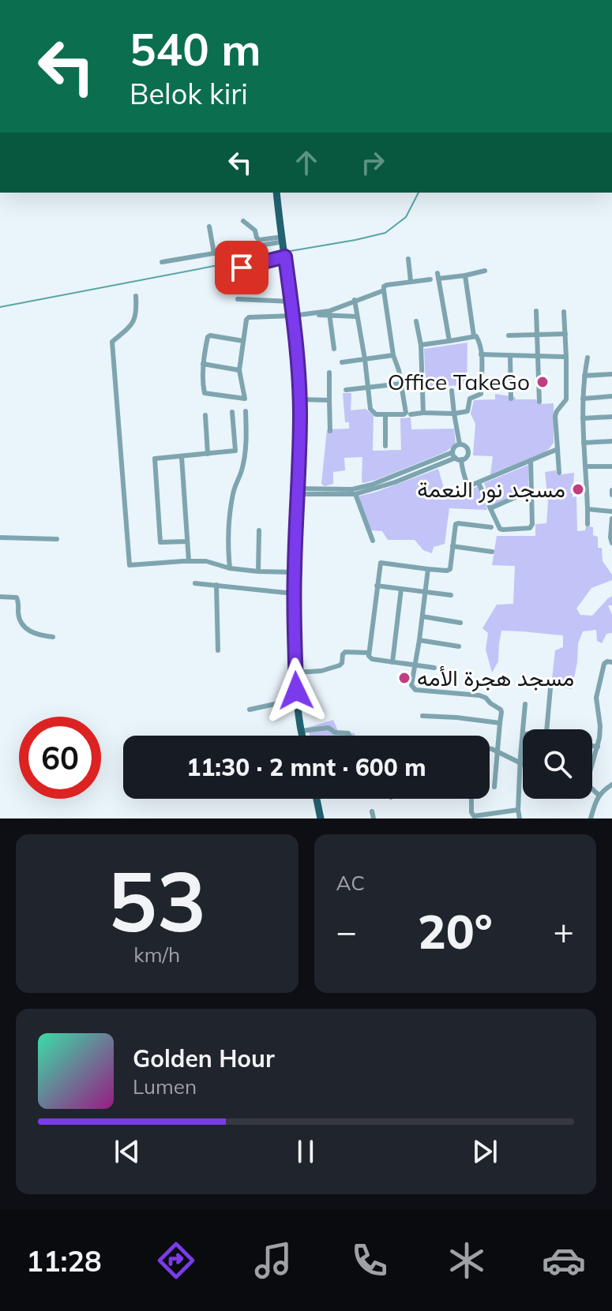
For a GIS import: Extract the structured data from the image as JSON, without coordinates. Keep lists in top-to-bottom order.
{
  "places": ["Office TakeGo", "مسجد نور النعمة", "مسجد هجرة الأمه"],
  "page": {
    "turn": ["540 m", "Belok kiri"],
    "limit": "60",
    "trip": "11:30 · 2 mnt · 600 m",
    "tile": [
      ["53", "km/h"],
      "AC"
    ],
    "heat": ["−", "20°", "+"],
    "song": ["Golden Hour", "Lumen"],
    "tabs": "11:28"
  }
}
